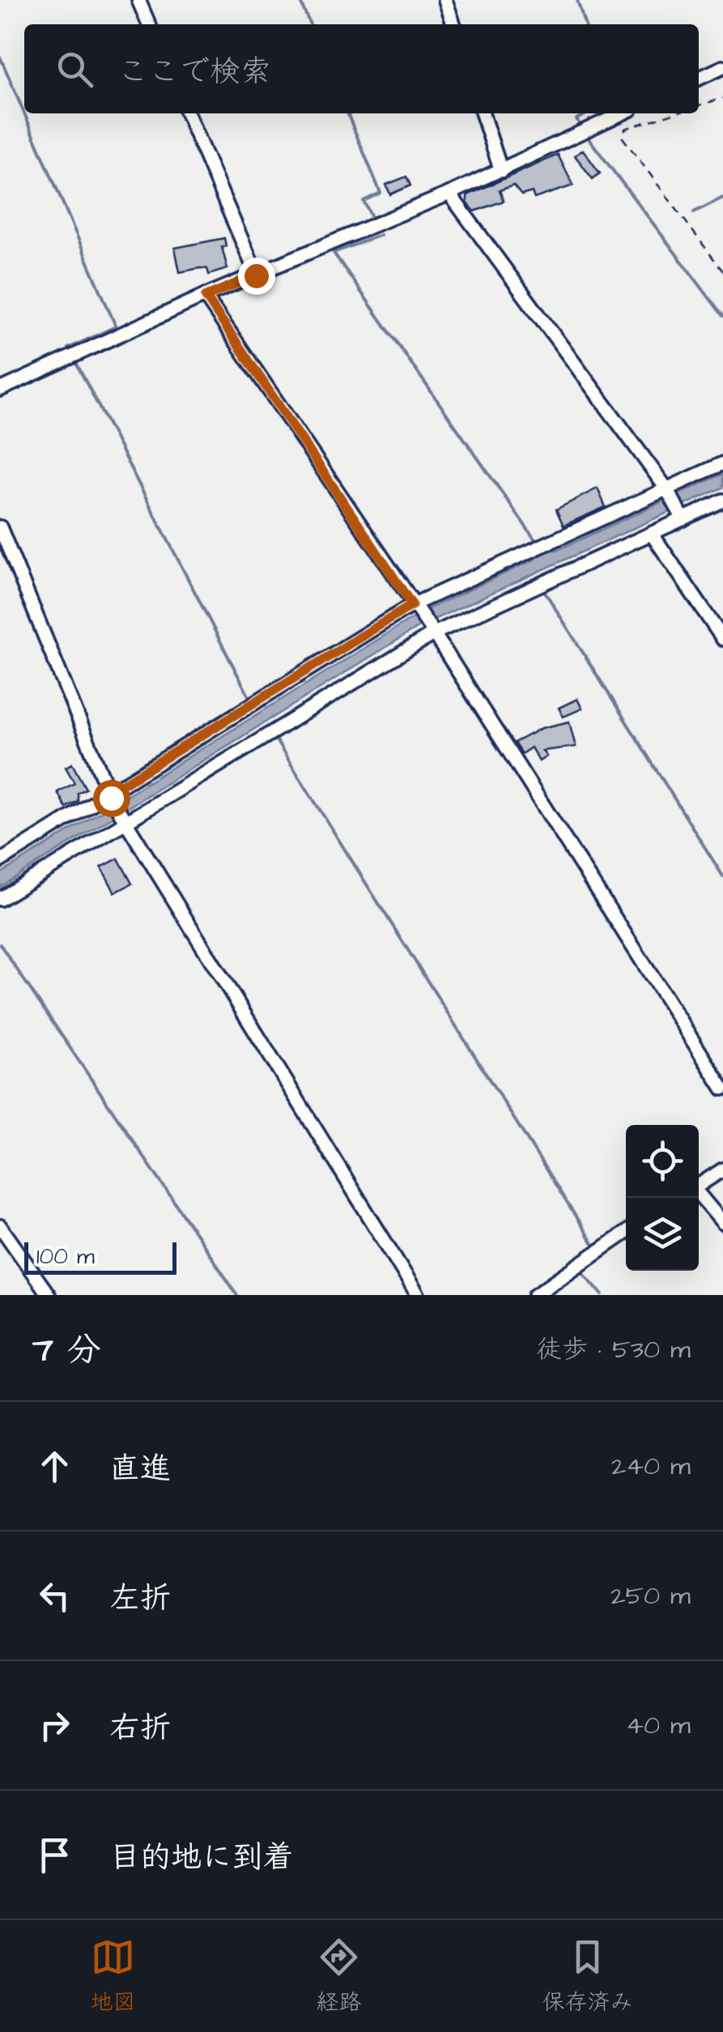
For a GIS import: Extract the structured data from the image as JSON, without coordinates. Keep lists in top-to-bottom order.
{
  "scale_bar": "100 m",
  "page": {
    "search": "ここで検索",
    "scale": "100 m",
    "heading": ["7 分", "徒歩 · 530 m"],
    "list": [
      ["直進", "240 m"],
      ["左折", "250 m"],
      ["右折", "40 m"],
      "目的地に到着"
    ],
    "nav": ["地図", "経路", "保存済み"]
  }
}
